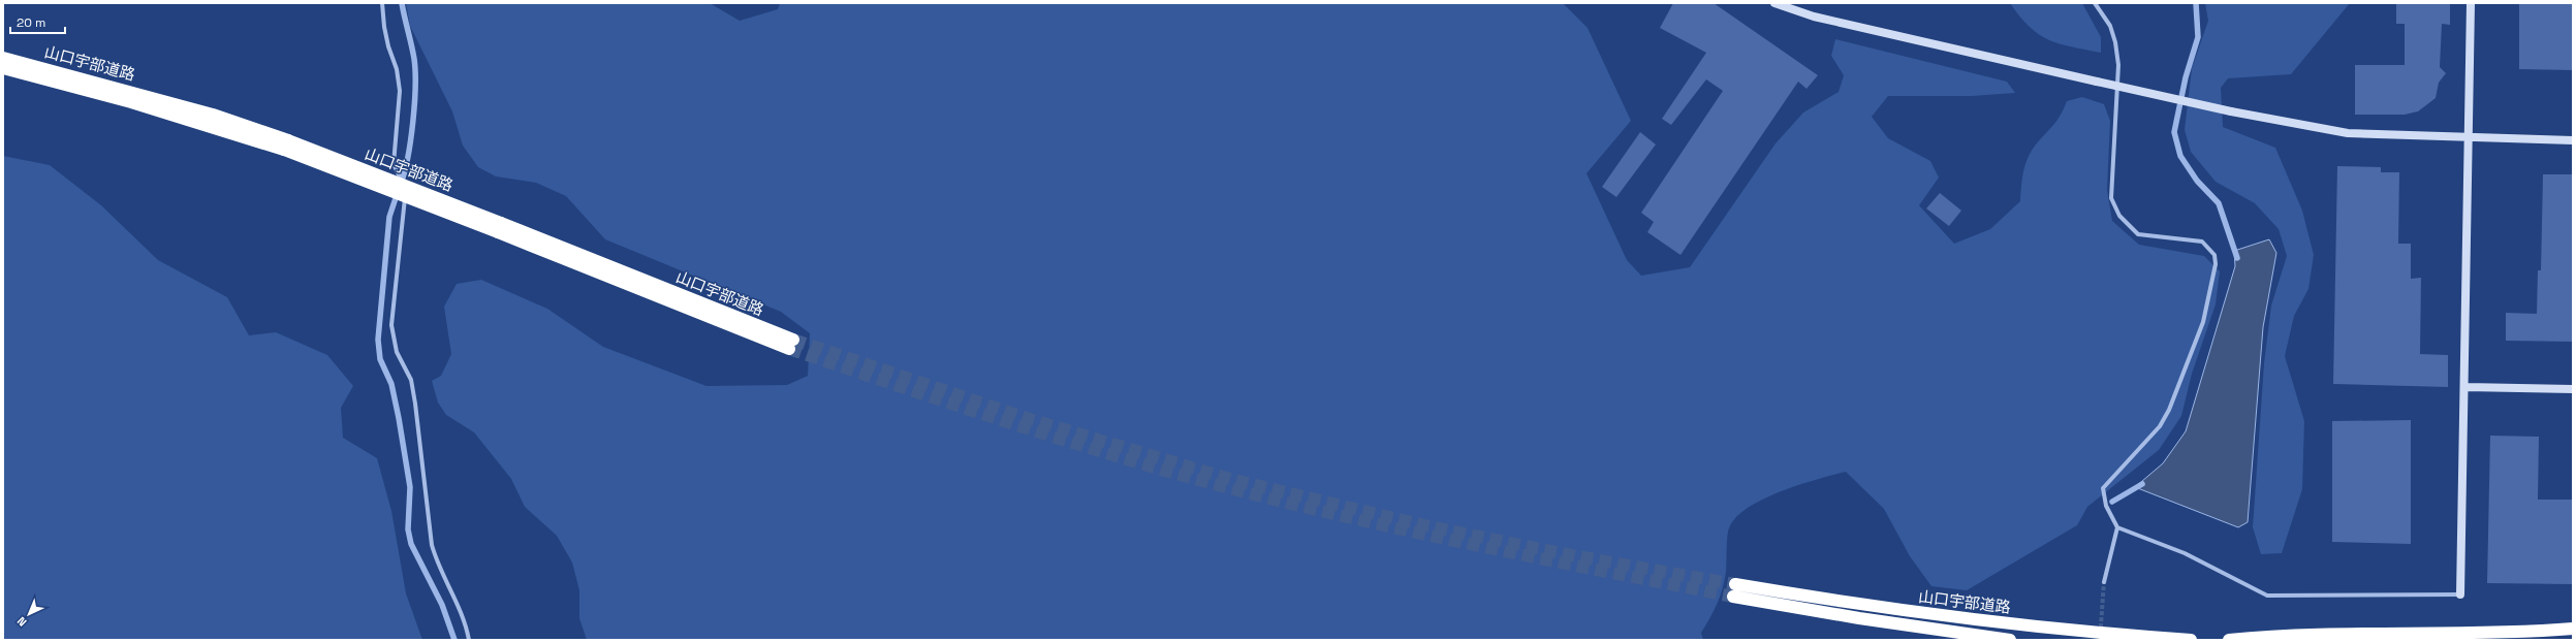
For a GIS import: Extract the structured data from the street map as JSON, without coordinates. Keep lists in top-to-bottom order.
{
  "streets": {
    "highway": ["山口宇部道路"]
  },
  "scale_bar": "20 m",
  "north": "bottom left"
}
